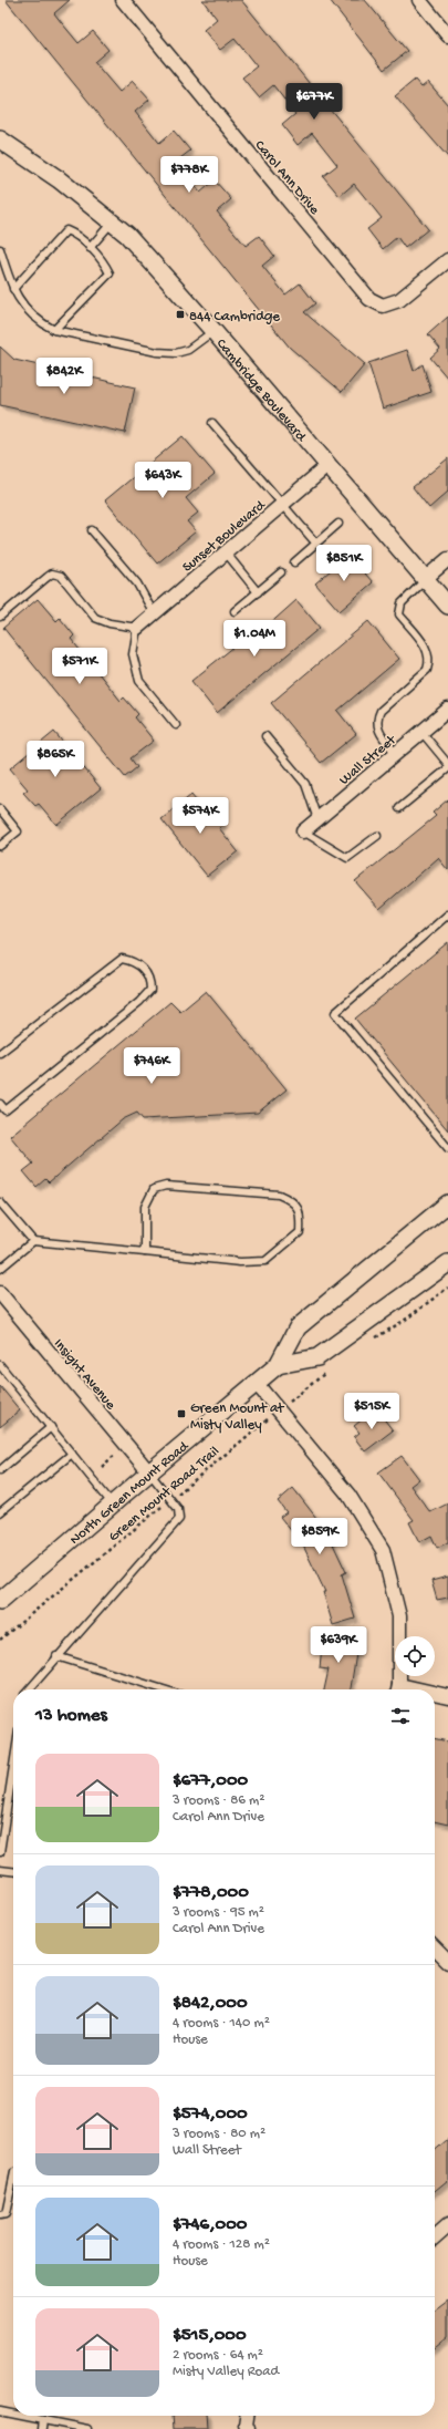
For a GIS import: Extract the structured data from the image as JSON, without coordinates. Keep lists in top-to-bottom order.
{
  "streets": {
    "street": [
      "Carol Ann Drive",
      "Cambridge Boulevard",
      "Sunset Boulevard",
      "Wall Street",
      "Insight Avenue",
      "North Green Mount Road"
    ],
    "path": ["Green Mount Road Trail"]
  },
  "crossings": [
    ["Cambridge Boulevard", "Sunset Boulevard"],
    ["Insight Avenue", "North Green Mount Road"]
  ],
  "places": {
    "transit": ["844 Cambridge", "Green Mount at Misty Valley"]
  },
  "page": {
    "price": [
      "$677K",
      "$778K",
      "$842K",
      "$643K",
      "$851K",
      "$1.04M",
      "$571K",
      "$865K",
      "$574K",
      "$746K",
      "$515K",
      "$859K",
      "$639K"
    ],
    "heading": "13 homes",
    "list": [
      {
        "name": "$677,000",
        "note": "3 rooms · 86 m² · Carol Ann Drive"
      },
      {
        "name": "$778,000",
        "note": "3 rooms · 95 m² · Carol Ann Drive"
      },
      {
        "name": "$842,000",
        "note": "4 rooms · 140 m² · House"
      },
      {
        "name": "$574,000",
        "note": "3 rooms · 80 m² · Wall Street"
      },
      {
        "name": "$746,000",
        "note": "4 rooms · 128 m² · House"
      },
      {
        "name": "$515,000",
        "note": "2 rooms · 64 m² · Misty Valley Road"
      }
    ]
  }
}
